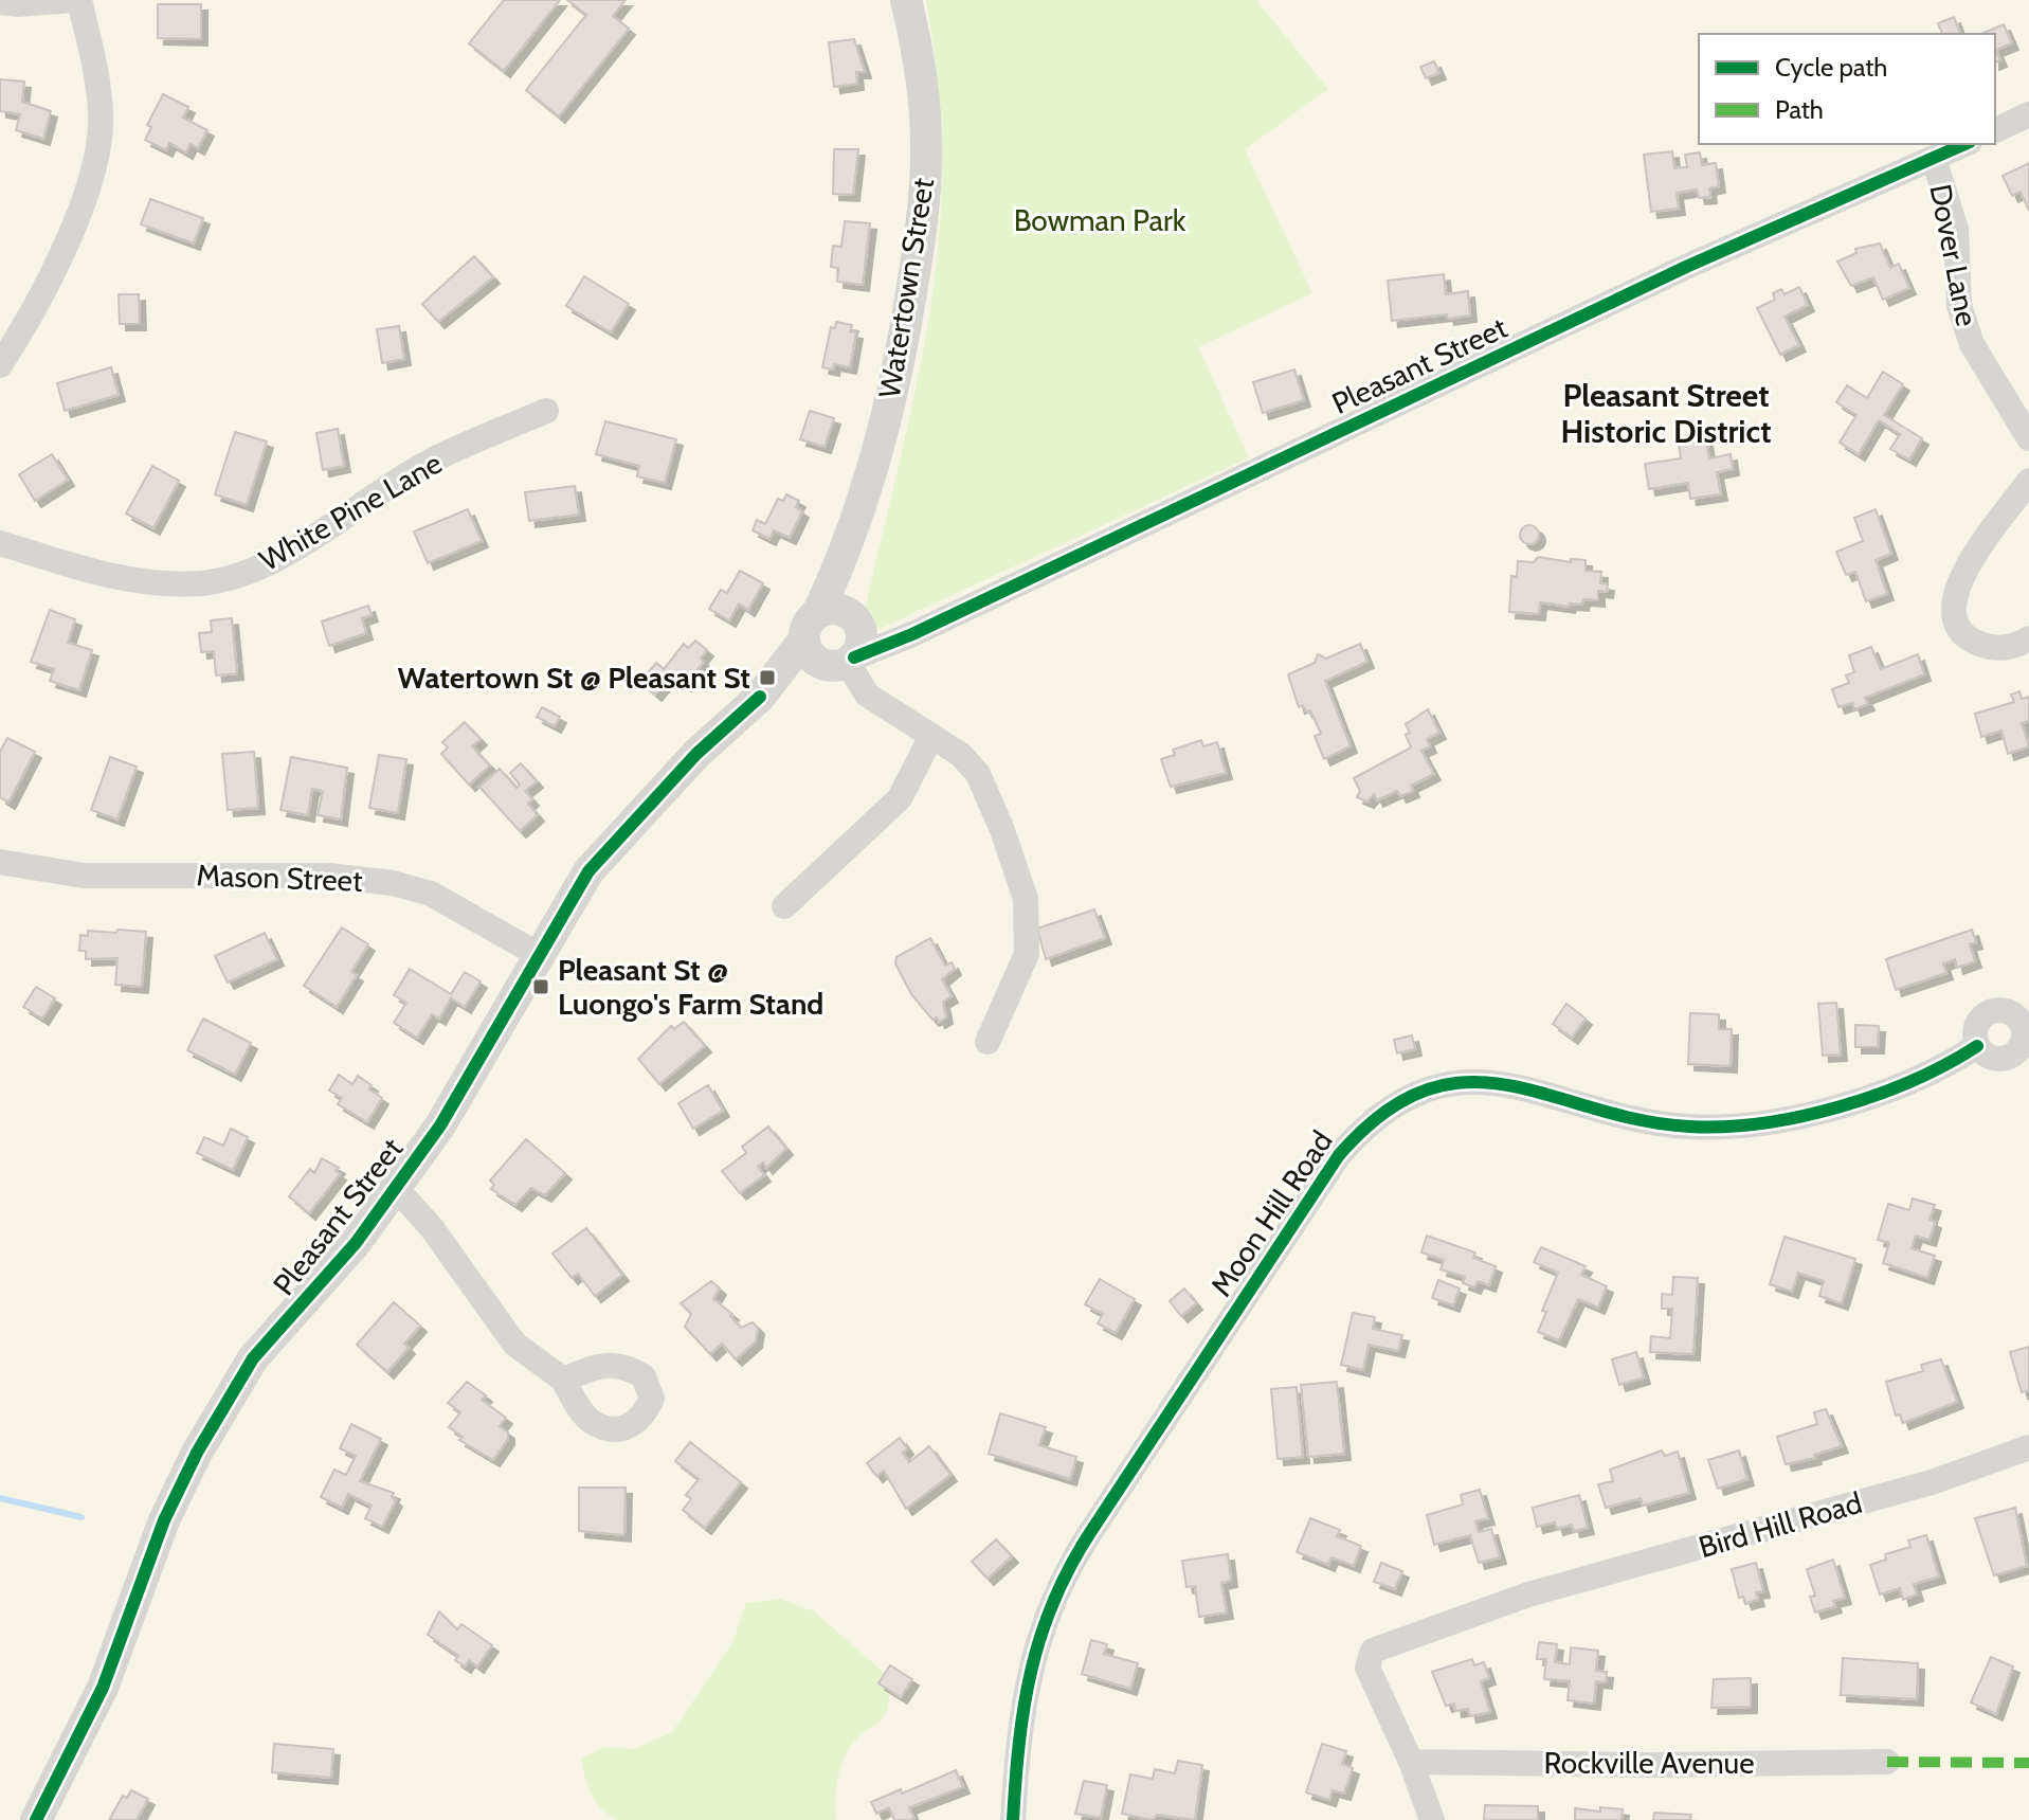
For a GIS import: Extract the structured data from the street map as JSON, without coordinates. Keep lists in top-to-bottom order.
{
  "streets": {
    "main road": ["Watertown Street", "Pleasant Street"],
    "street": [
      "Dover Lane",
      "White Pine Lane",
      "Mason Street",
      "Moon Hill Road",
      "Bird Hill Road",
      "Rockville Avenue"
    ]
  },
  "crossings": [
    ["Dover Lane", "Pleasant Street"],
    ["Watertown Street", "Pleasant Street"],
    ["Pleasant Street", "Mason Street"],
    ["Bird Hill Road", "Rockville Avenue"]
  ],
  "districts": ["Pleasant Street Historic District"],
  "parks": ["Bowman Park"],
  "places": {
    "transit": ["Watertown St @ Pleasant St", "Pleasant St @ Luongo's Farm Stand"]
  },
  "legend": ["Cycle path", "Path"]
}
